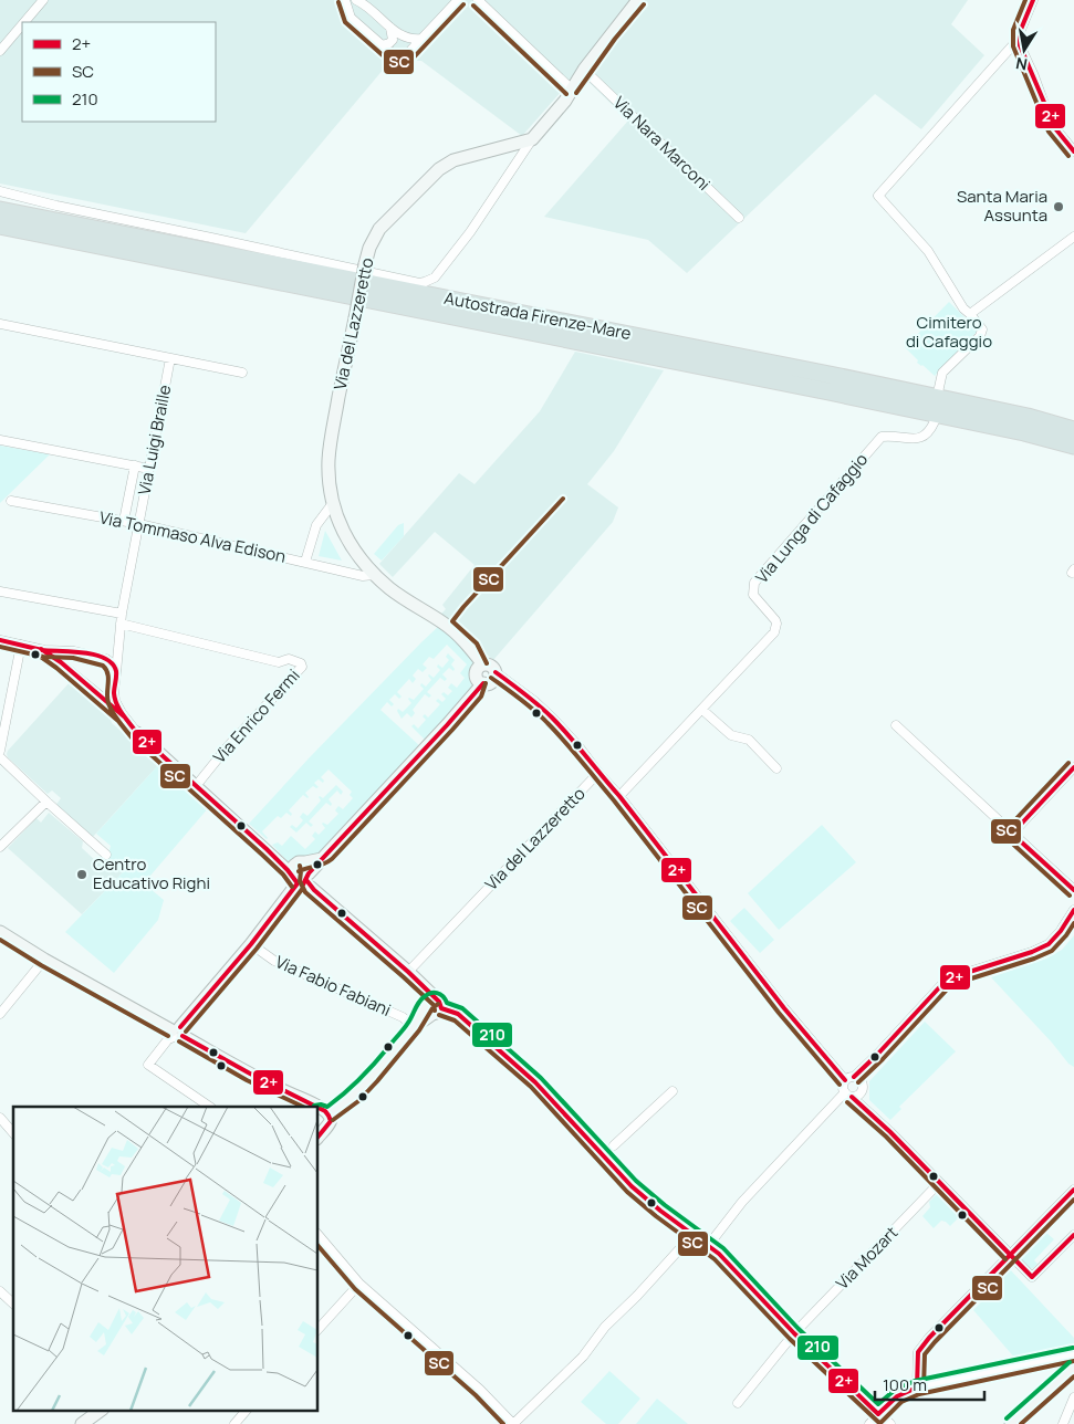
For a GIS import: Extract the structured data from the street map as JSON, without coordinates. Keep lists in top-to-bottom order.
{
  "streets": {
    "highway": ["Autostrada Firenze-Mare"],
    "street": [
      "Via Nara Marconi",
      "Via del Lazzeretto",
      "Via Luigi Braille",
      "Via Lunga di Cafaggio",
      "Via Tommaso Alva Edison",
      "Via Enrico Fermi",
      "Via Fabio Fabiani",
      "Via Mozart"
    ]
  },
  "crossings": [
    ["Via del Lazzeretto", "Via Tommaso Alva Edison"],
    ["Via Luigi Braille", "Via Tommaso Alva Edison"],
    ["Via Luigi Braille", "Via Enrico Fermi"]
  ],
  "parks": ["Cimitero di Cafaggio"],
  "places": ["Santa Maria Assunta", "Centro Educativo Righi"],
  "lines": ["transit line 2+", "transit line SC", "transit line 210"],
  "legend": ["2+", "SC", "210"],
  "scale_bar": "100 m",
  "north": "bottom"
}
